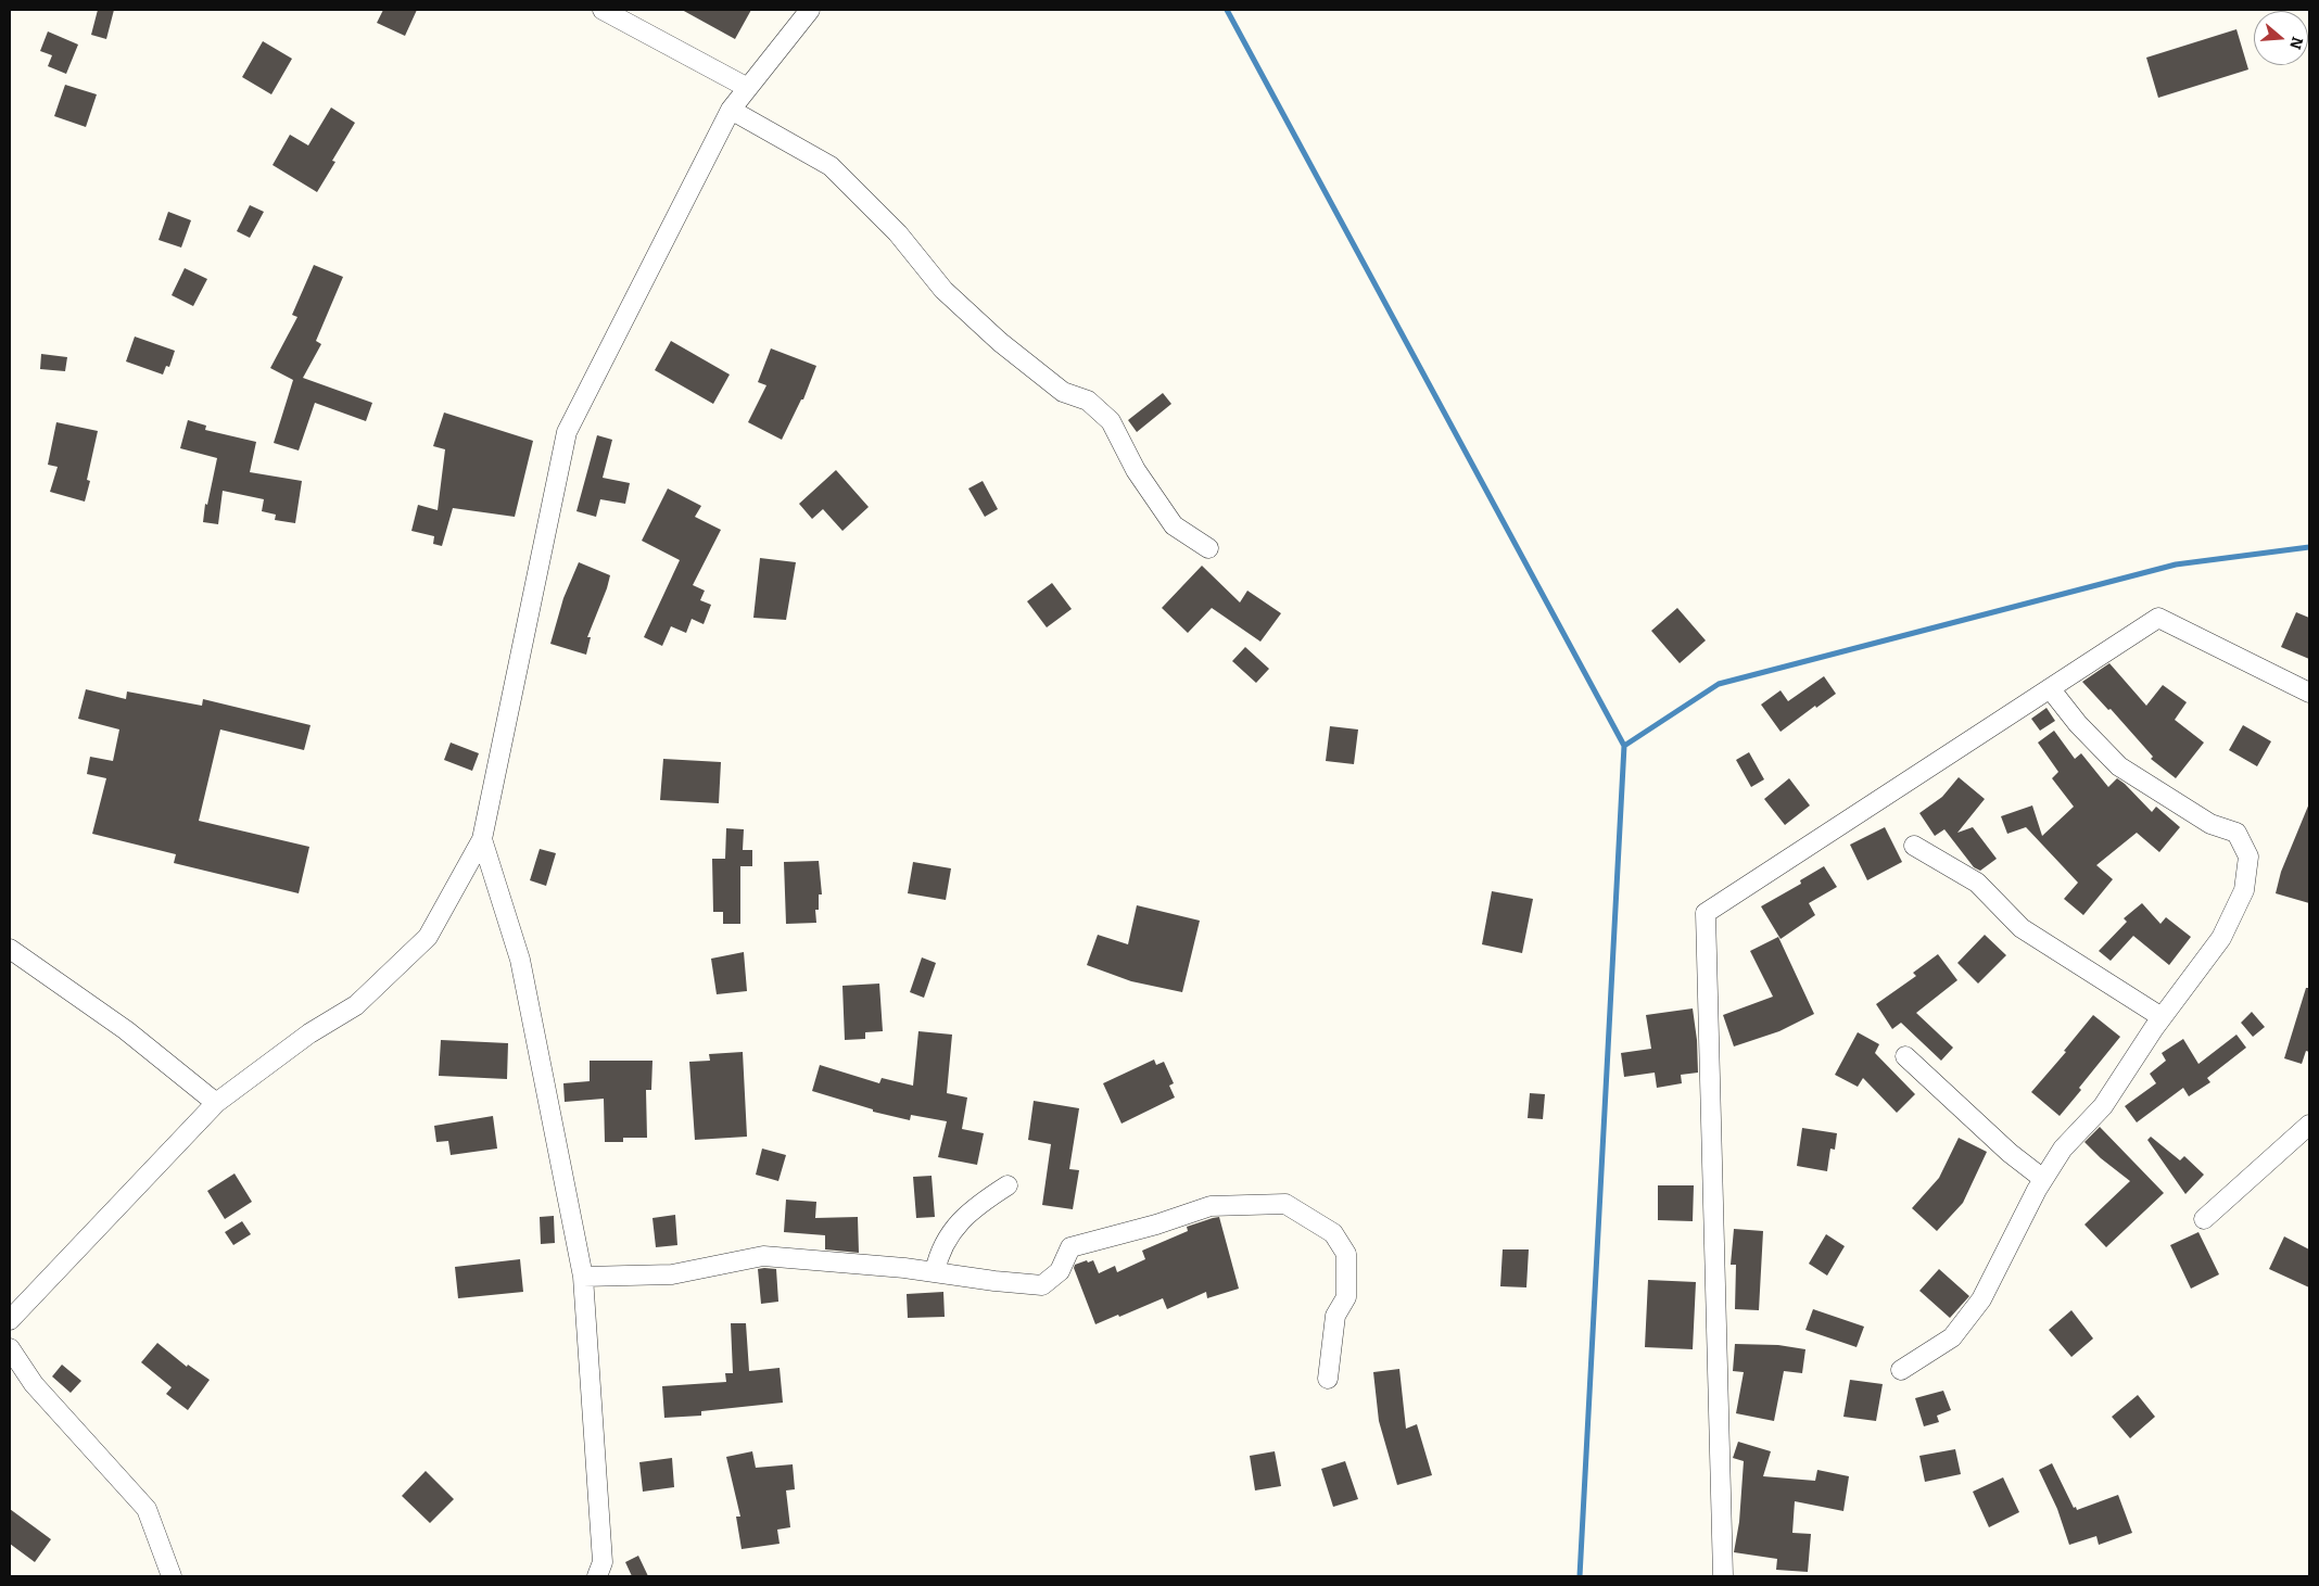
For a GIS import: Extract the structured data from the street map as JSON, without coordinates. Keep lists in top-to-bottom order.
{
  "north": "right"
}
